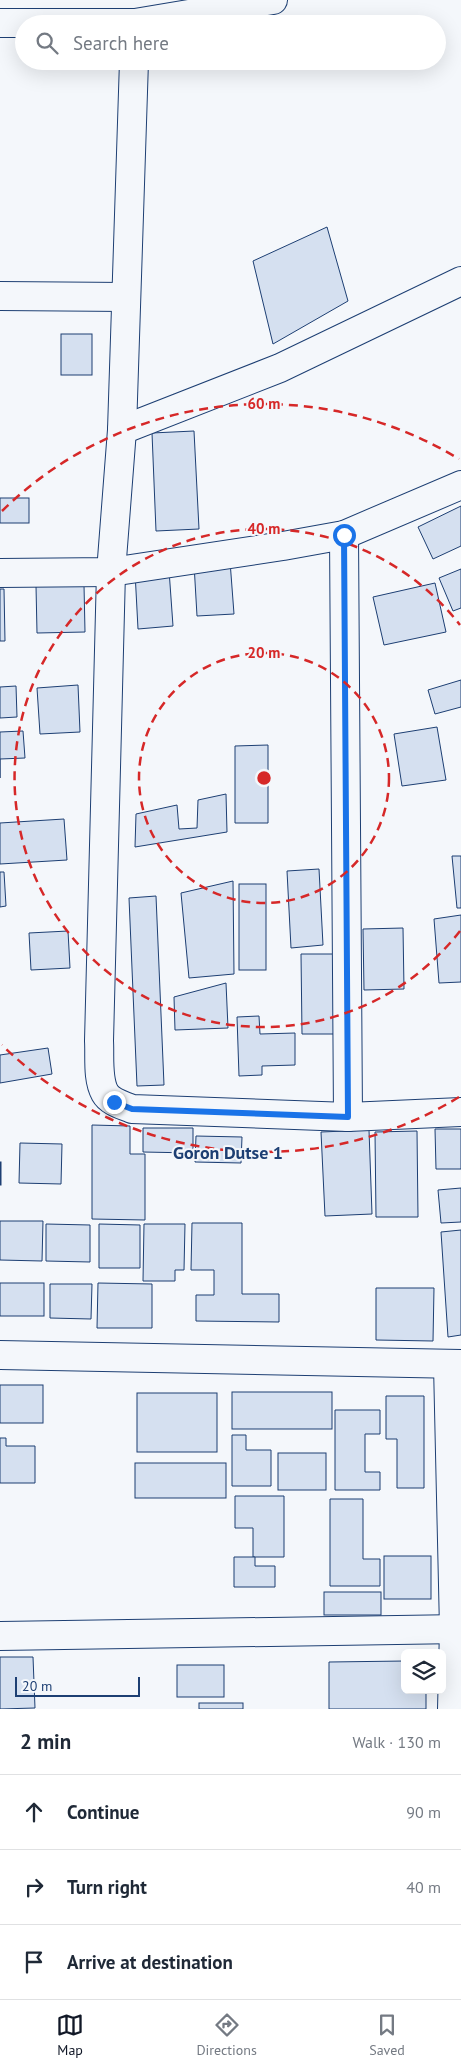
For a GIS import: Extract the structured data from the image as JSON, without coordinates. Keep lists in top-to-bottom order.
{
  "districts": ["Goron Dutse 1"],
  "scale_bar": "20 m",
  "page": {
    "search": "Search here",
    "scale": "20 m",
    "heading": ["2 min", "Walk · 130 m"],
    "list": [
      ["Continue", "90 m"],
      ["Turn right", "40 m"],
      "Arrive at destination"
    ],
    "nav": ["Map", "Directions", "Saved"]
  },
  "rings": ["60 m", "40 m", "20 m"]
}
